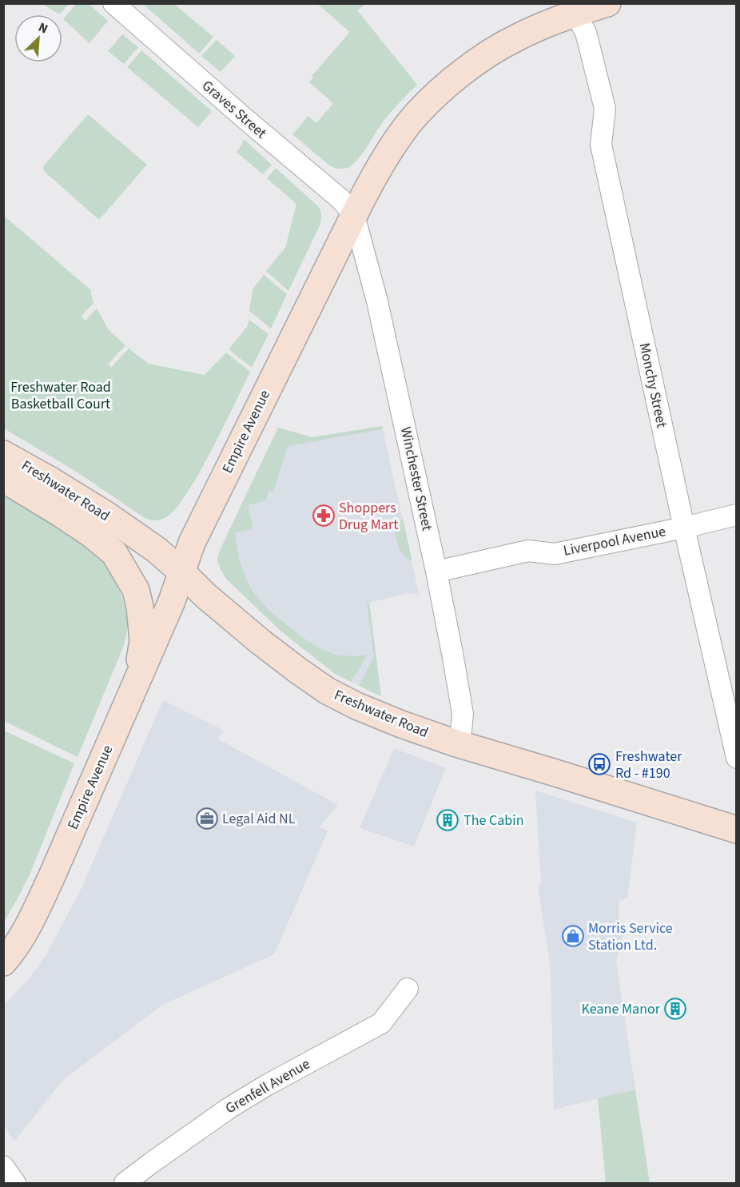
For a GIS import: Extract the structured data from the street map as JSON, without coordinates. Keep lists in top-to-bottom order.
{
  "streets": {
    "main road": ["Empire Avenue", "Freshwater Road"],
    "street": [
      "Graves Street",
      "Monchy Street",
      "Winchester Street",
      "Liverpool Avenue",
      "Grenfell Avenue"
    ]
  },
  "crossings": [
    ["Graves Street", "Empire Avenue"],
    ["Graves Street", "Winchester Street"],
    ["Monchy Street", "Empire Avenue"],
    ["Monchy Street", "Liverpool Avenue"],
    ["Empire Avenue", "Winchester Street"],
    ["Empire Avenue", "Freshwater Road"],
    ["Winchester Street", "Freshwater Road"],
    ["Winchester Street", "Liverpool Avenue"]
  ],
  "parks": ["Freshwater Road Basketball Court"],
  "places": {
    "pharmacy": ["Shoppers Drug Mart"],
    "bus stop": ["Freshwater Rd - #190"],
    "office": ["Legal Aid NL"],
    "building": ["The Cabin", "Keane Manor"],
    "shop": ["Morris Service Station Ltd."]
  },
  "north": "top right"
}
